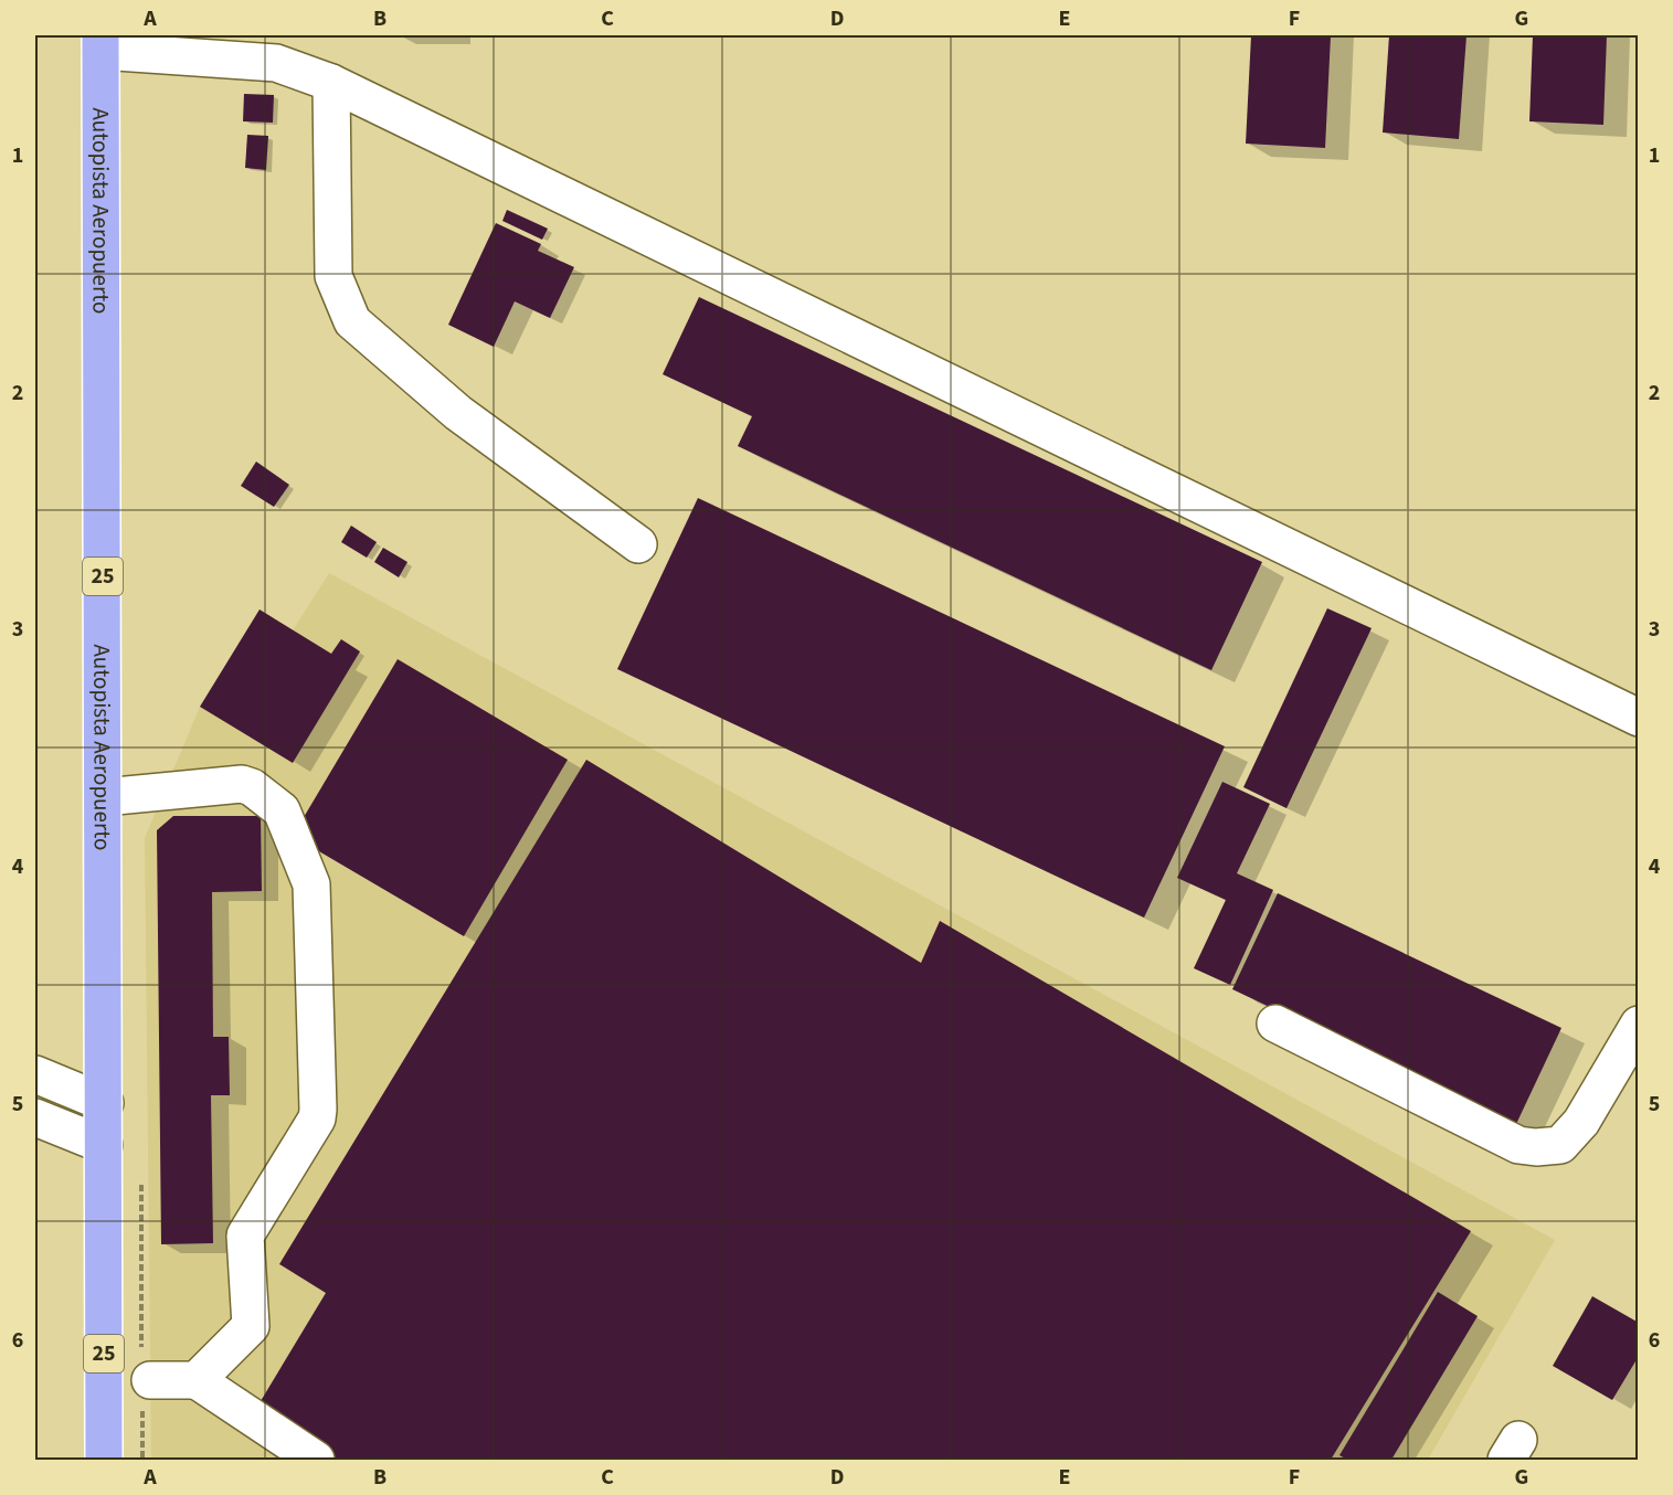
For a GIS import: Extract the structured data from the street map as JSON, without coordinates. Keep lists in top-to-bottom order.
{
  "streets": {
    "highway": ["Autopista Aeropuerto", "25"]
  },
  "grid": {
    "columns": [
      "A",
      "B",
      "C",
      "D",
      "E",
      "F",
      "G"
    ],
    "rows": [
      "1",
      "2",
      "3",
      "4",
      "5",
      "6"
    ]
  }
}
